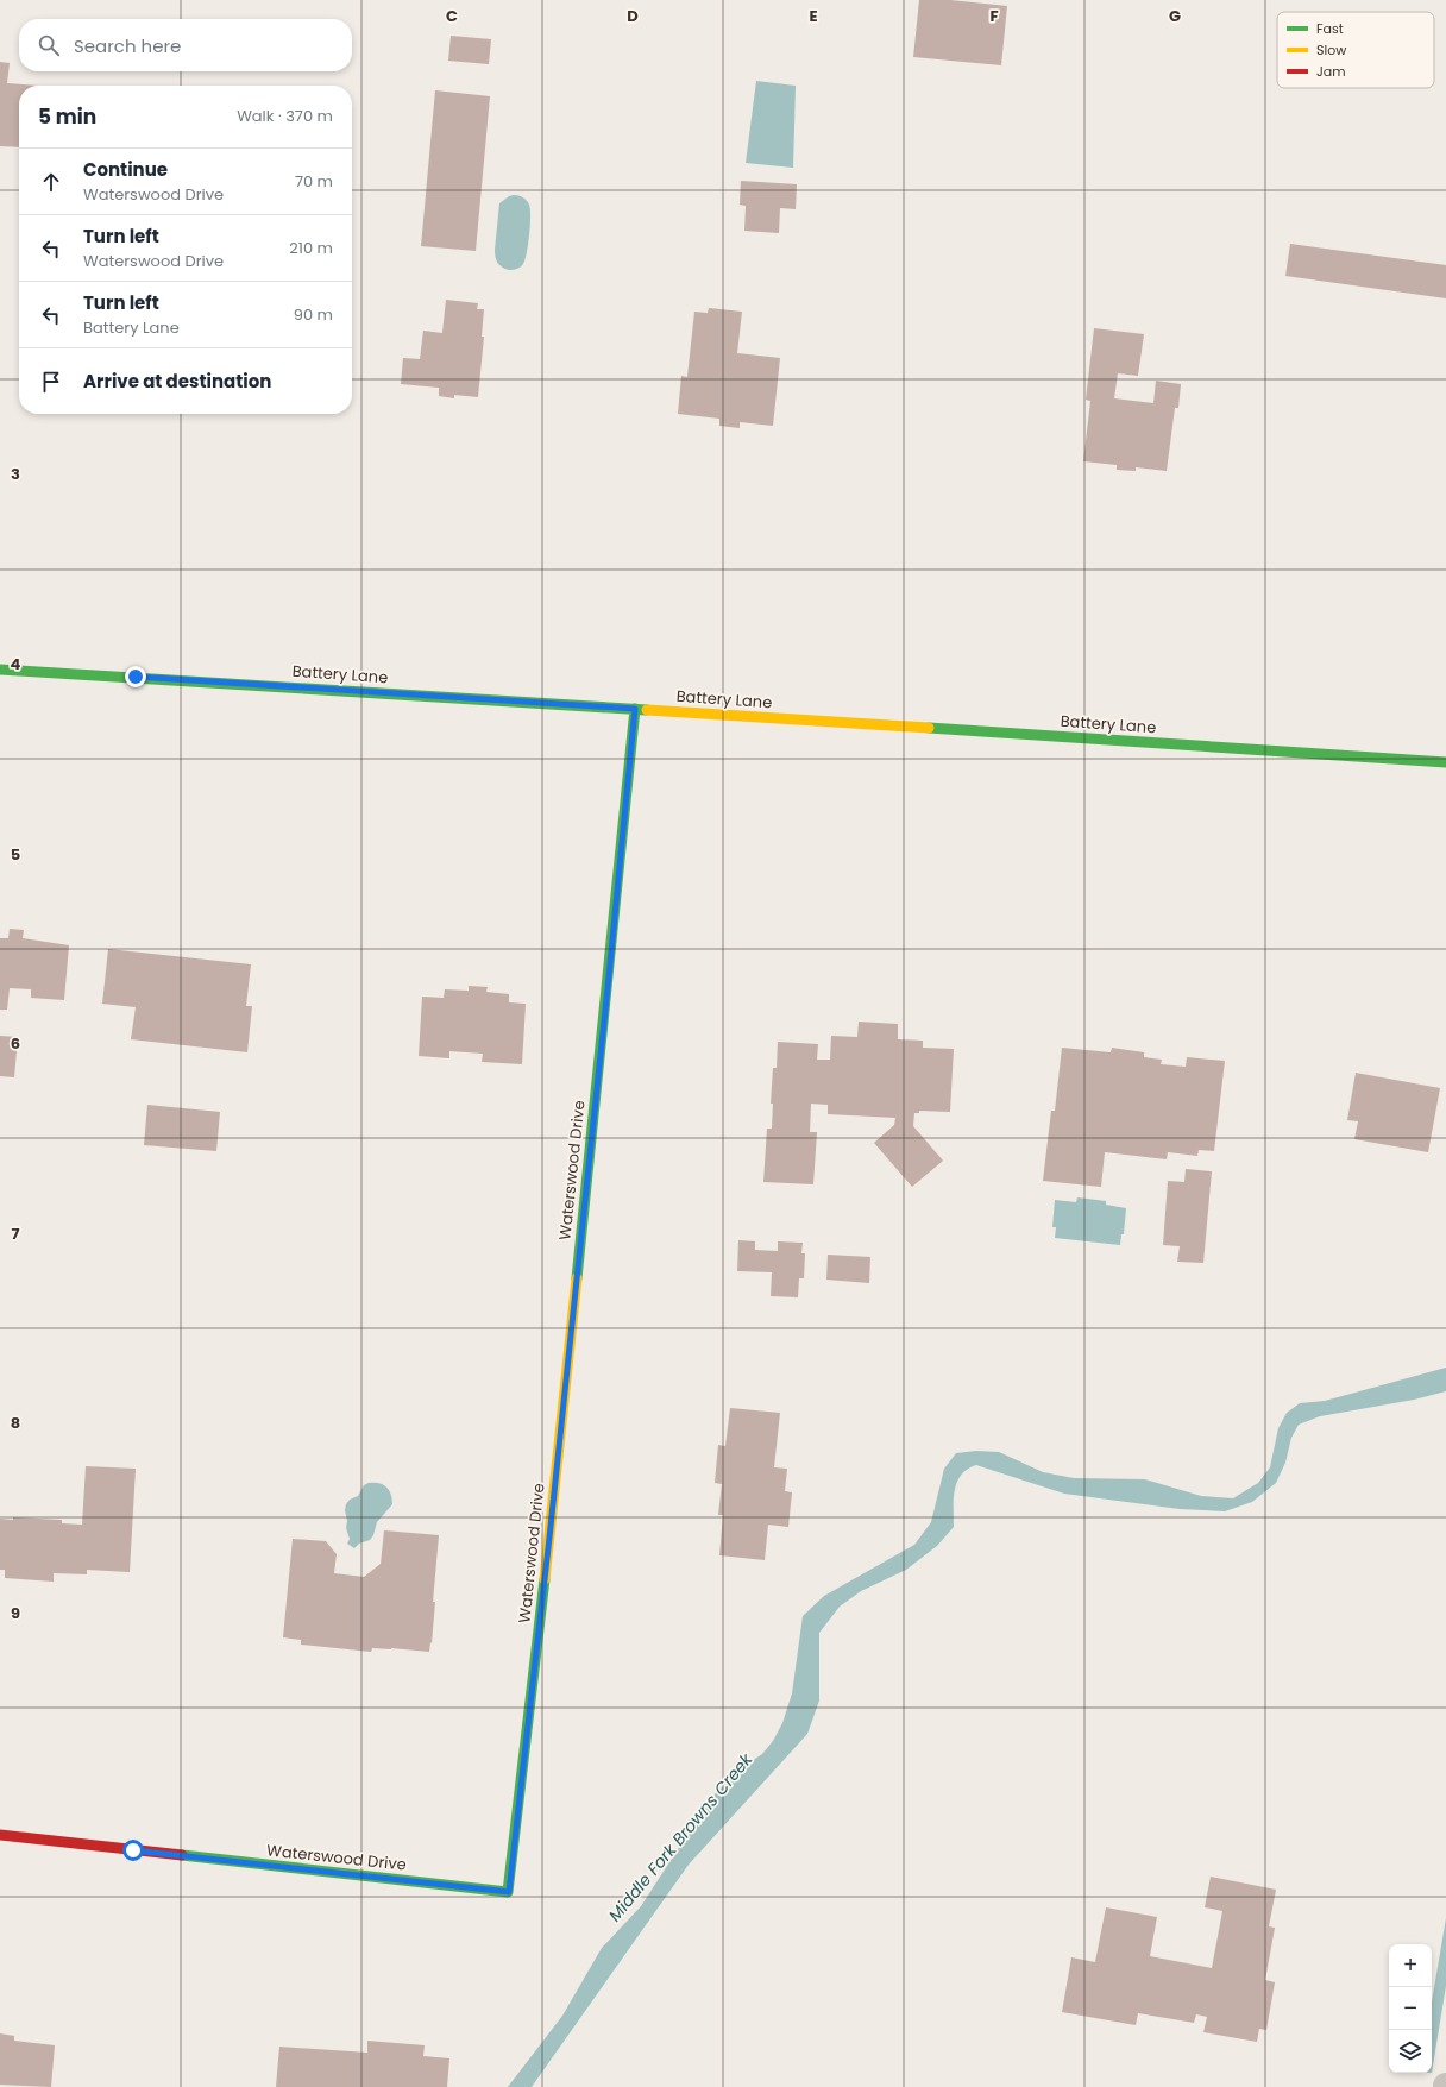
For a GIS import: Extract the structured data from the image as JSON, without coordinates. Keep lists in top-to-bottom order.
{
  "streets": {
    "street": ["Battery Lane", "Waterswood Drive"]
  },
  "crossings": [
    ["Battery Lane", "Waterswood Drive"]
  ],
  "water": ["Middle Fork Browns Creek"],
  "legend": ["Fast", "Slow", "Jam"],
  "page": {
    "search": "Search here",
    "heading": ["5 min", "Walk · 370 m"],
    "list": [
      ["Continue", "Waterswood Drive", "70 m"],
      ["Turn left", "Waterswood Drive", "210 m"],
      ["Turn left", "Battery Lane", "90 m"],
      "Arrive at destination"
    ],
    "map_buttons": ["+", "−"]
  },
  "grid": {
    "columns": [
      "C",
      "D",
      "E",
      "F",
      "G"
    ],
    "rows": [
      "3",
      "4",
      "5",
      "6",
      "7",
      "8",
      "9"
    ]
  }
}
